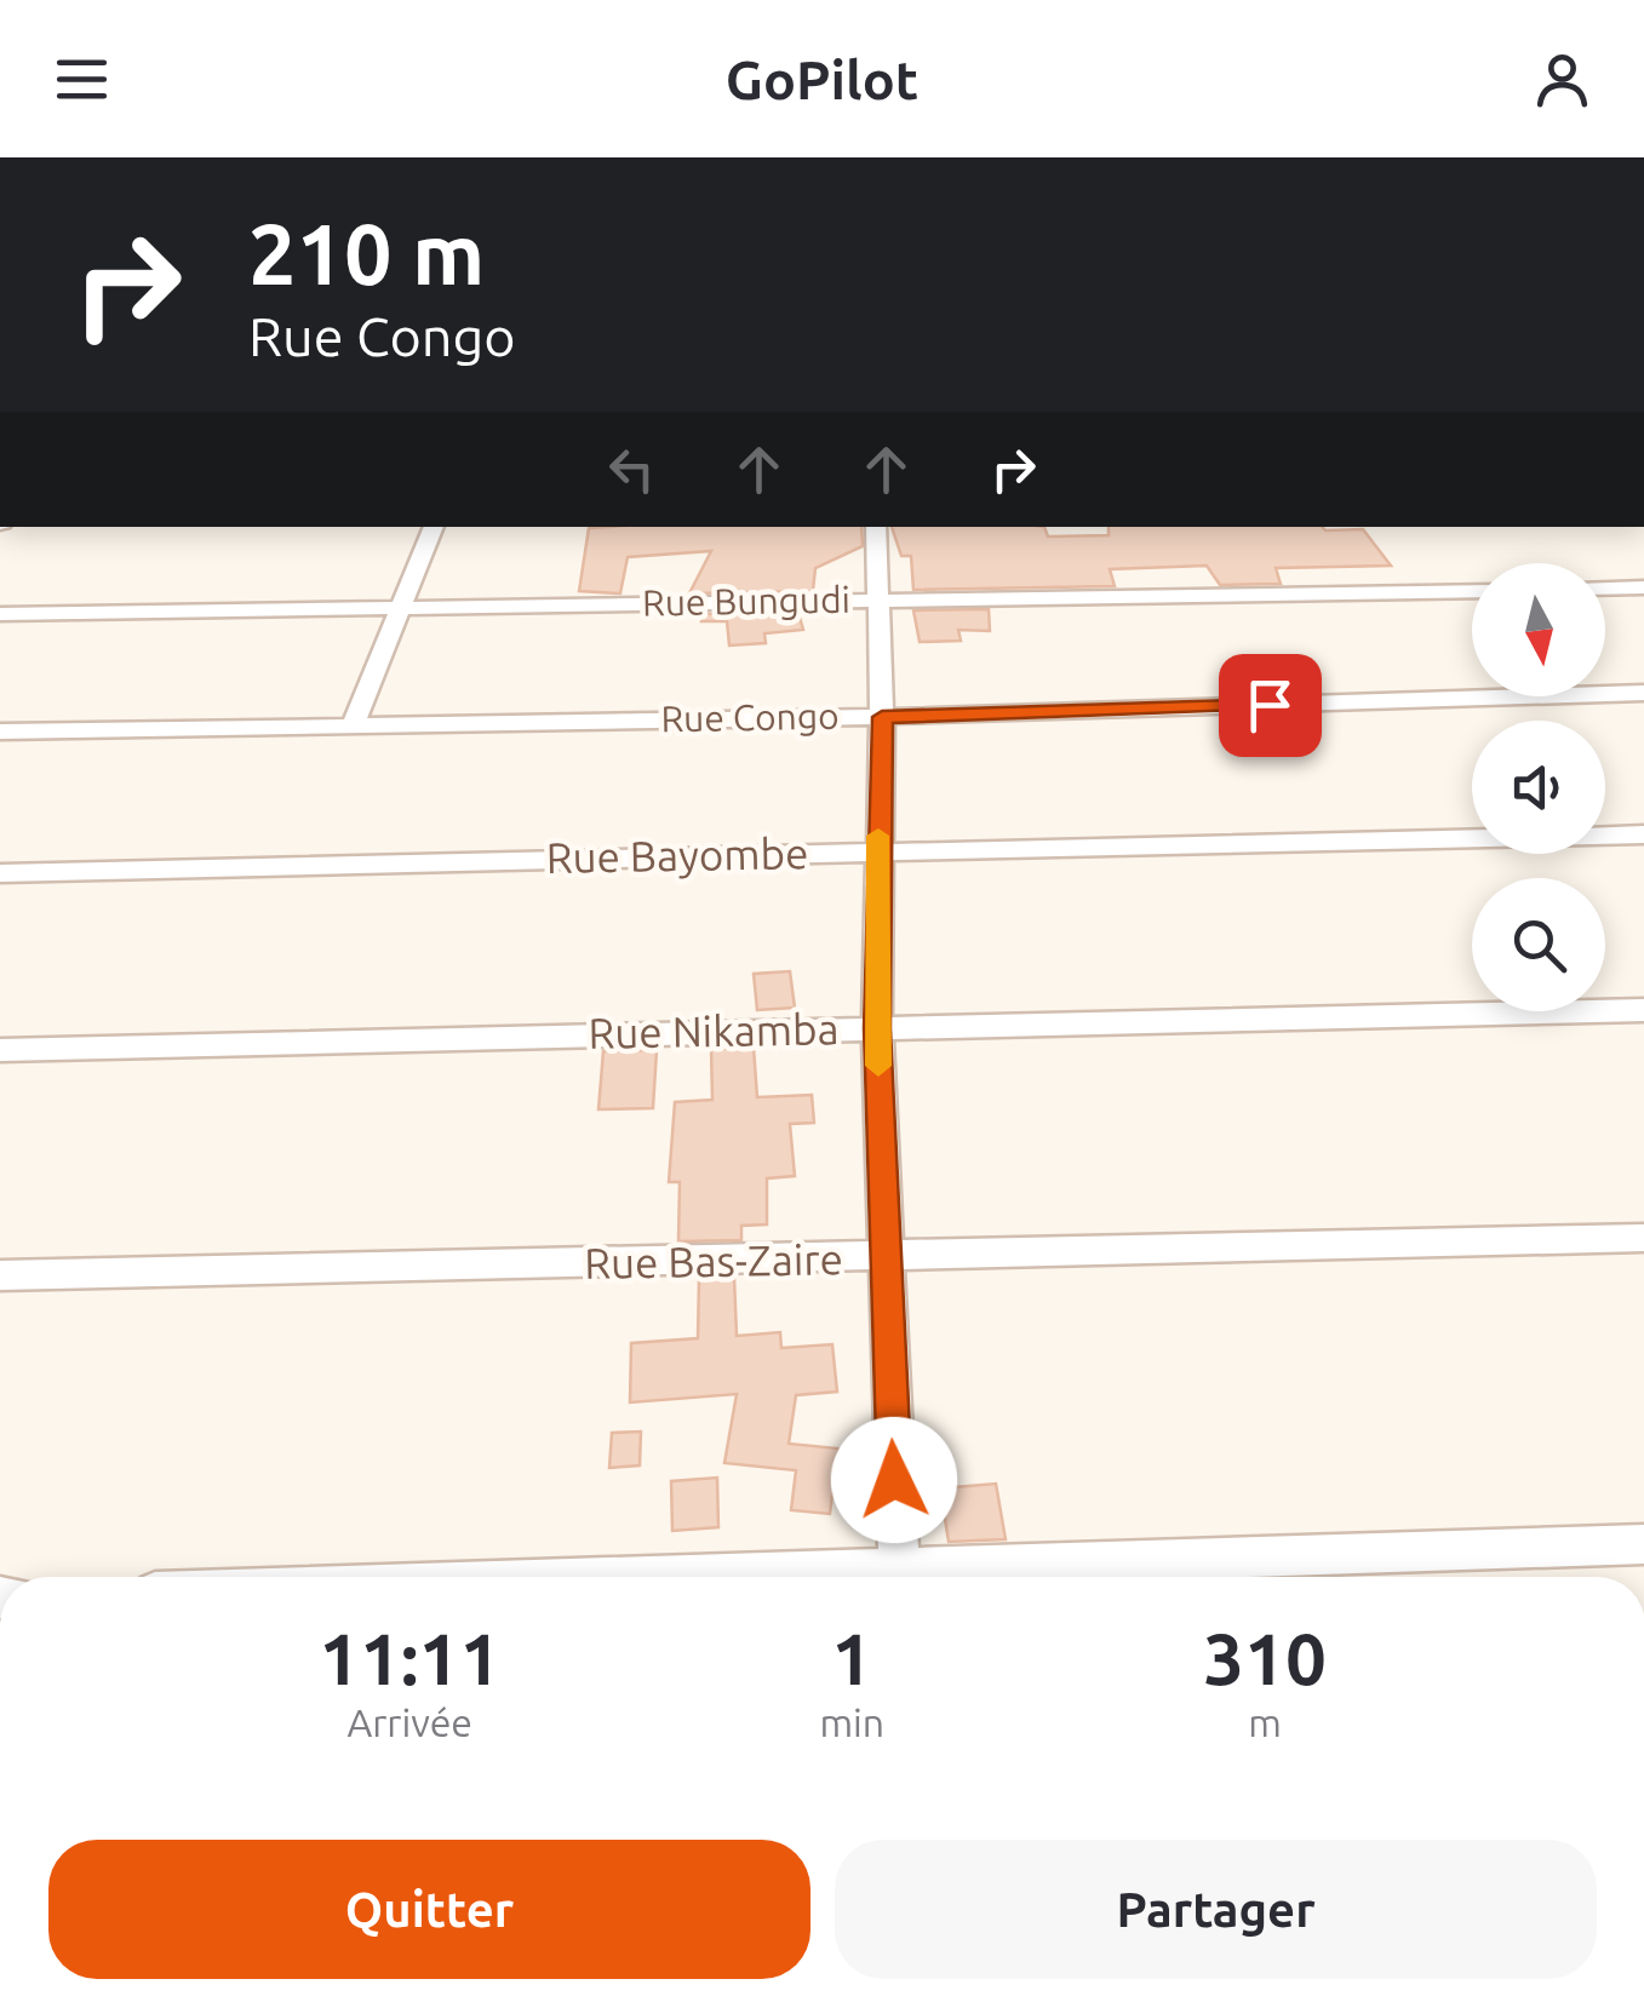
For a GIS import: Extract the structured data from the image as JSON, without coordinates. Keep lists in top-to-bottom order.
{
  "streets": {
    "street": [
      "Rue Bungudi",
      "Rue Congo",
      "Rue Bayombe",
      "Rue Nikamba",
      "Rue Bas-Zaire"
    ]
  },
  "north": "bottom",
  "page": {
    "header": "GoPilot",
    "turn": ["210 m", "Rue Congo"],
    "eta": [
      "11:11",
      "Arrivée",
      "1",
      "min",
      "310",
      "m"
    ],
    "buttons": ["Quitter", "Partager"]
  }
}
